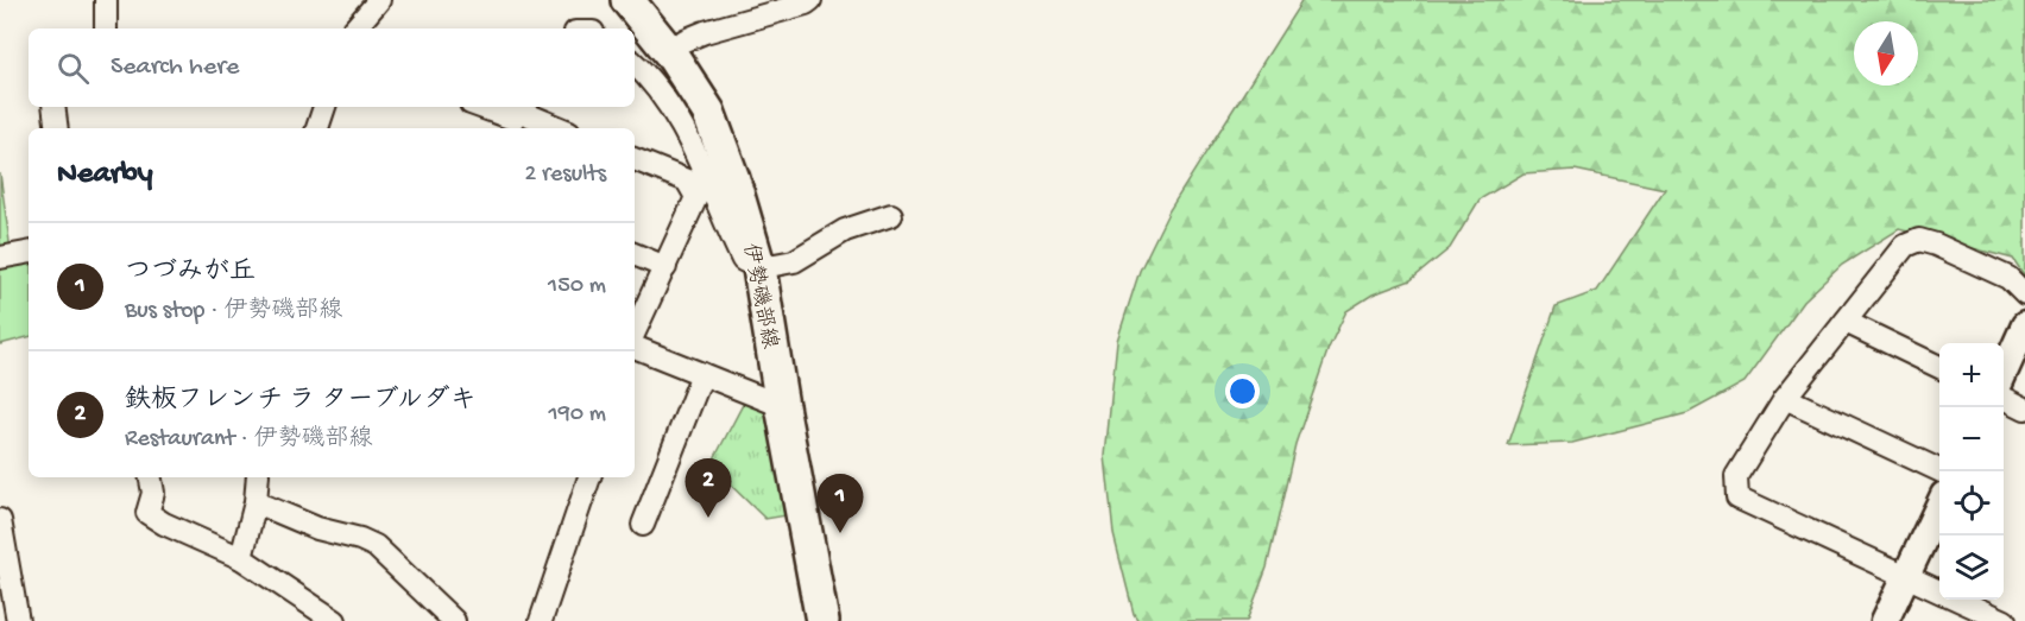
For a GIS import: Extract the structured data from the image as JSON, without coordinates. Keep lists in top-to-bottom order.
{
  "streets": {
    "main road": ["伊勢磯部線"]
  },
  "north": "bottom",
  "page": {
    "search": "Search here",
    "heading": ["Nearby", "2 results"],
    "list": [
      {
        "mark": "1",
        "name": "つづみが丘",
        "note": "Bus stop · 伊勢磯部線",
        "value": "150 m"
      },
      {
        "mark": "2",
        "name": "鉄板フレンチ ラ ターブルダキ",
        "note": "Restaurant · 伊勢磯部線",
        "value": "190 m"
      }
    ],
    "map_buttons": ["+", "−"],
    "pins": ["2", "1"]
  }
}
